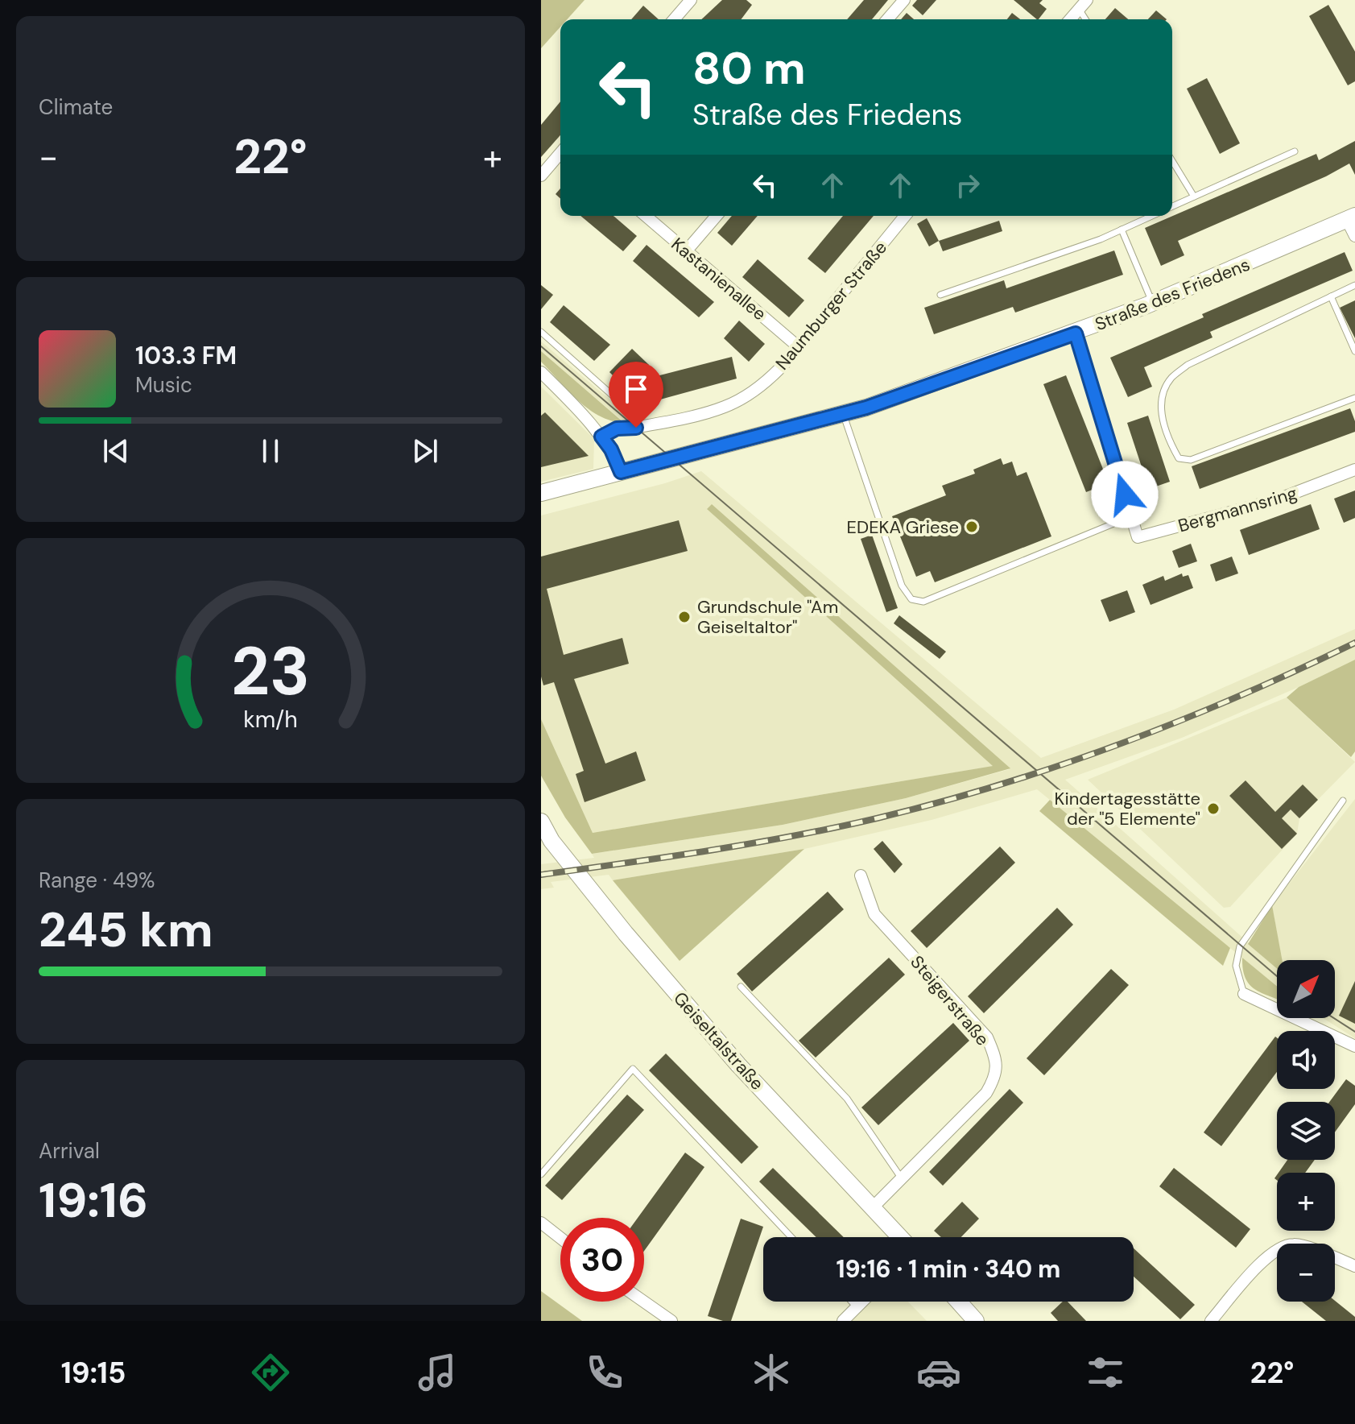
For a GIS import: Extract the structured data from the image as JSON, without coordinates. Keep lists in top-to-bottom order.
{
  "streets": {
    "street": [
      "Kastanienallee",
      "Straße des Friedens",
      "Naumburger Straße",
      "Bergmannsring",
      "Steigerstraße",
      "Geiseltalstraße"
    ]
  },
  "crossings": [
    ["Kastanienallee", "Naumburger Straße"],
    ["Straße des Friedens", "Bergmannsring"],
    ["Steigerstraße", "Geiseltalstraße"]
  ],
  "places": ["EDEKA Griese", "Grundschule \"Am Geiseltaltor\"", "Kindertagesstätte der \"5 Elemente\""],
  "north": "top right",
  "page": {
    "tile": [
      "Climate",
      ["Range · 49%", "245 km"],
      ["Arrival", "19:16"]
    ],
    "turn": ["80 m", "Straße des Friedens"],
    "heat": ["−", "22°", "+"],
    "song": ["103.3 FM", "Music"],
    "map_buttons": ["+", "−"],
    "limit": "30",
    "trip": "19:16 · 1 min · 340 m",
    "tabs": ["19:15", "22°"],
    "gauge": ["23", "km/h"]
  }
}
